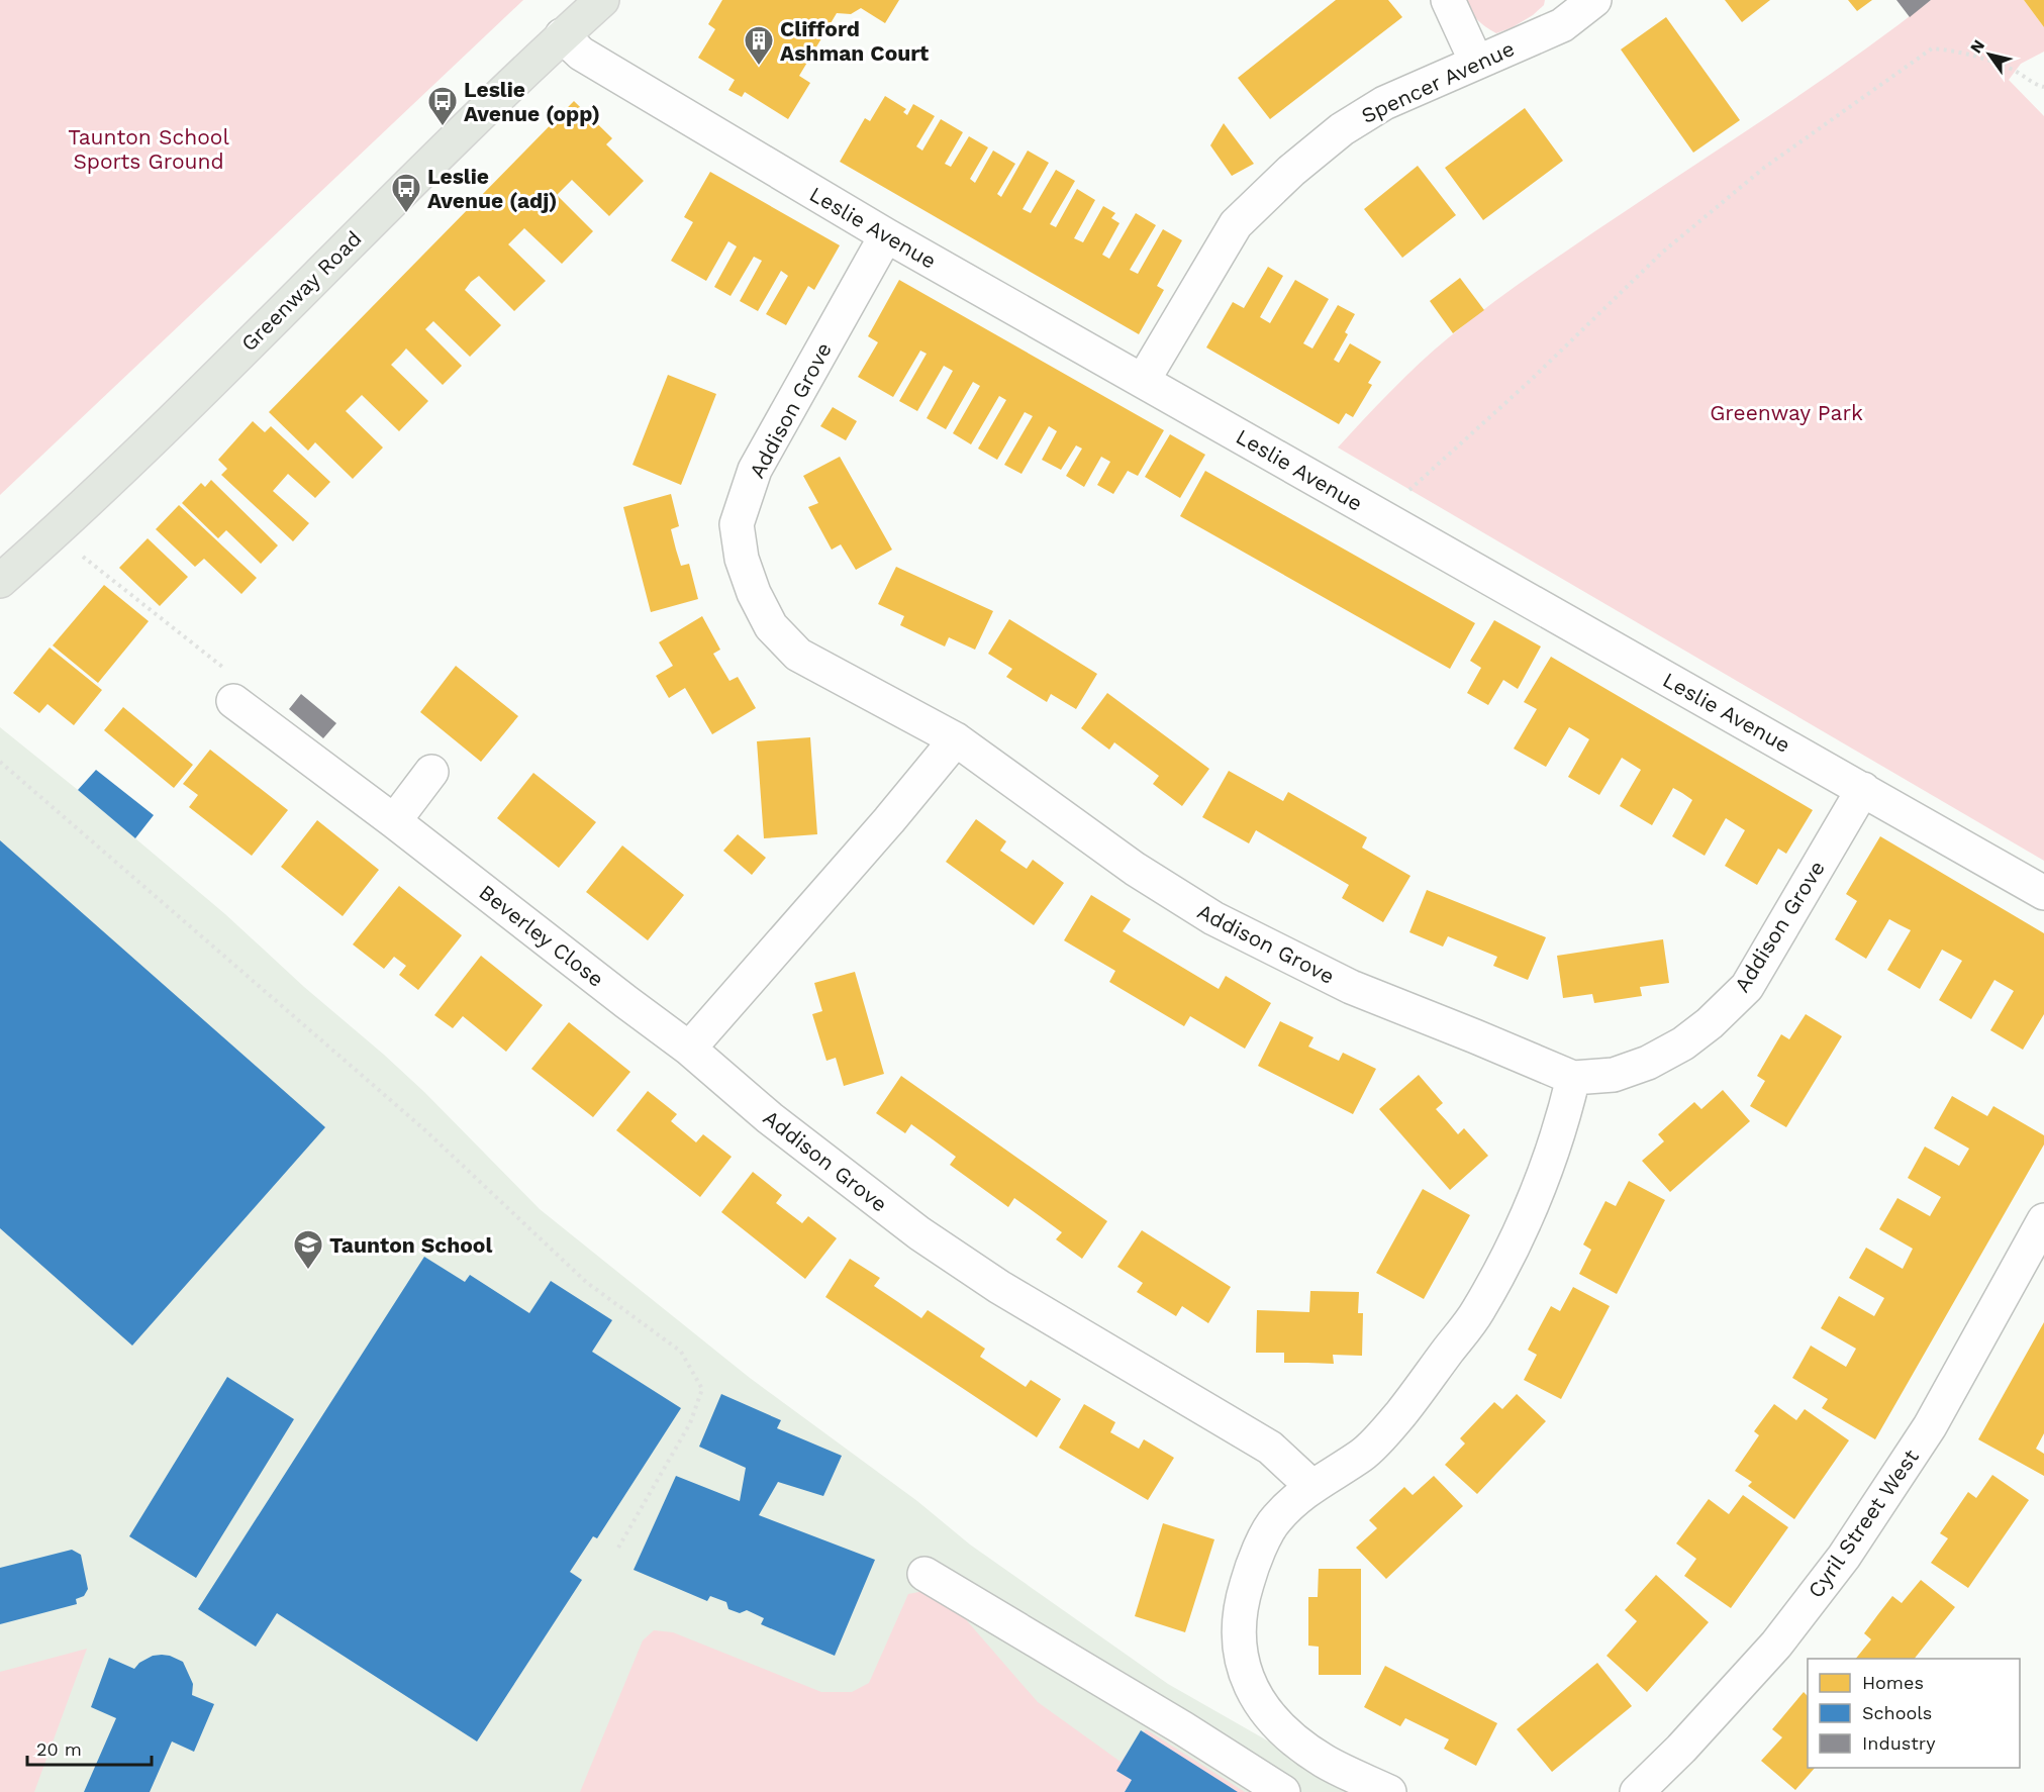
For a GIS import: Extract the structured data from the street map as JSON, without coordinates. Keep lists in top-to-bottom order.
{
  "streets": {
    "main road": ["Greenway Road"],
    "street": [
      "Spencer Avenue",
      "Leslie Avenue",
      "Addison Grove",
      "Beverley Close",
      "Cyril Street West"
    ]
  },
  "crossings": [
    ["Spencer Avenue", "Leslie Avenue"],
    ["Leslie Avenue", "Greenway Road"],
    ["Leslie Avenue", "Addison Grove"],
    ["Addison Grove", "Beverley Close"]
  ],
  "parks": ["Taunton School Sports Ground", "Greenway Park"],
  "places": {
    "building": ["Clifford Ashman Court"],
    "bus stop": ["Leslie Avenue (opp)", "Leslie Avenue (adj)"],
    "school or university": ["Taunton School"]
  },
  "legend": ["Homes", "Schools", "Industry"],
  "scale_bar": "20 m",
  "north": "top left"
}
